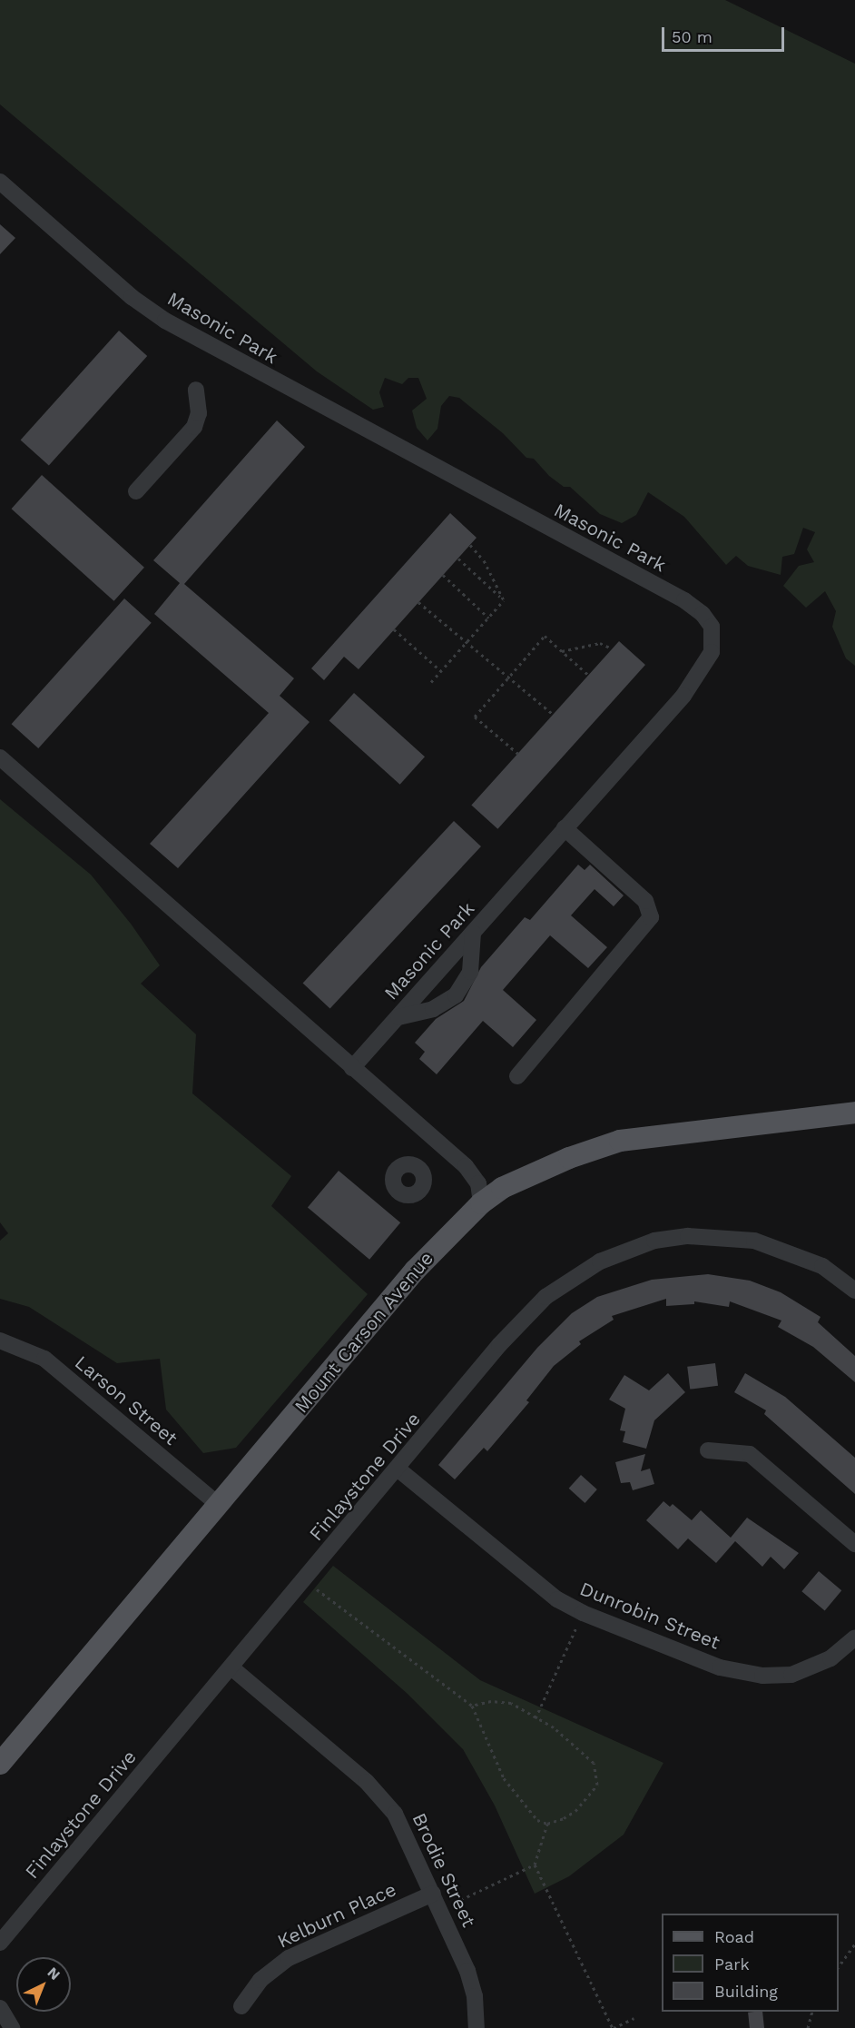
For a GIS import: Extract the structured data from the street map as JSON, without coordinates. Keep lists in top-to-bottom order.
{
  "streets": {
    "main road": ["Mount Carson Avenue"],
    "street": [
      "Masonic Park",
      "Larson Street",
      "Finlaystone Drive",
      "Dunrobin Street",
      "Brodie Street",
      "Kelburn Place"
    ]
  },
  "crossings": [
    ["Mount Carson Avenue", "Larson Street"],
    ["Finlaystone Drive", "Dunrobin Street"],
    ["Finlaystone Drive", "Brodie Street"],
    ["Brodie Street", "Kelburn Place"]
  ],
  "legend": ["Road", "Park", "Building"],
  "scale_bar": "50 m",
  "north": "top right"
}
